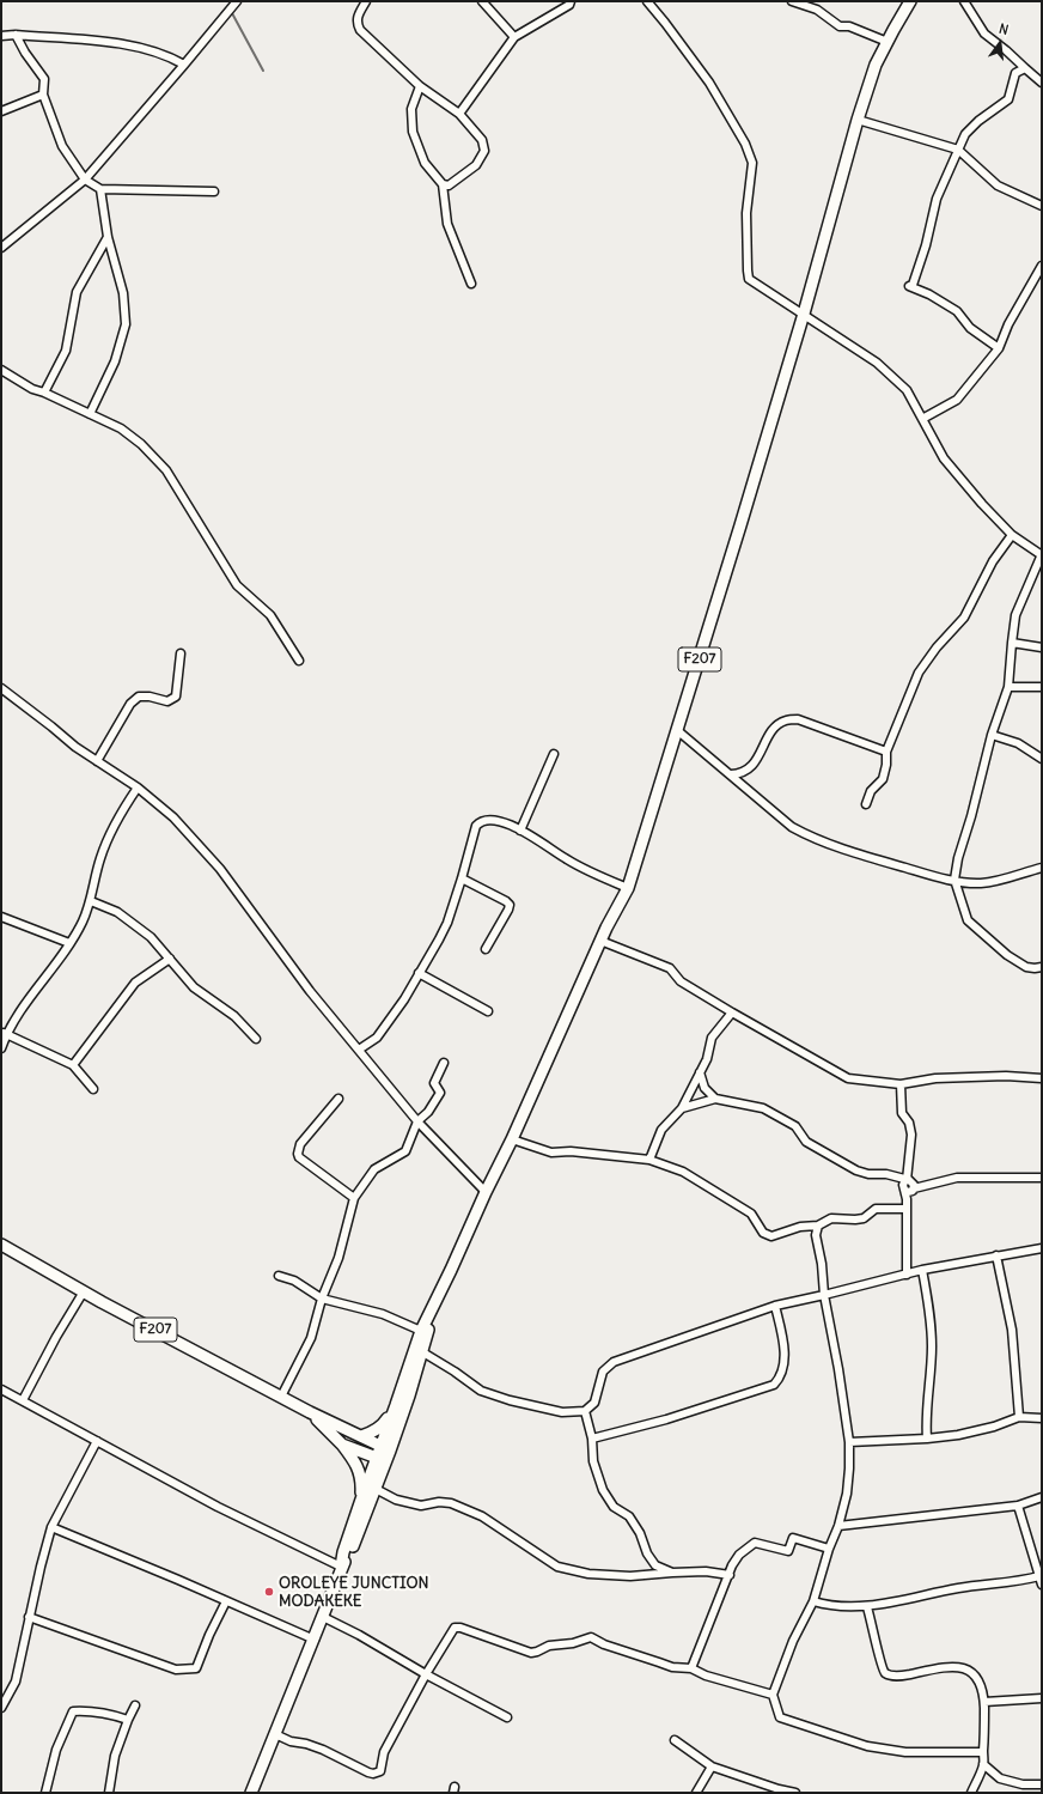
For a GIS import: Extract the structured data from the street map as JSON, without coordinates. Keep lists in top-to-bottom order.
{
  "streets": {
    "main road": ["F207"]
  },
  "places": ["OROLEYE JUNCTION MODAKEKE"],
  "north": "top"
}
